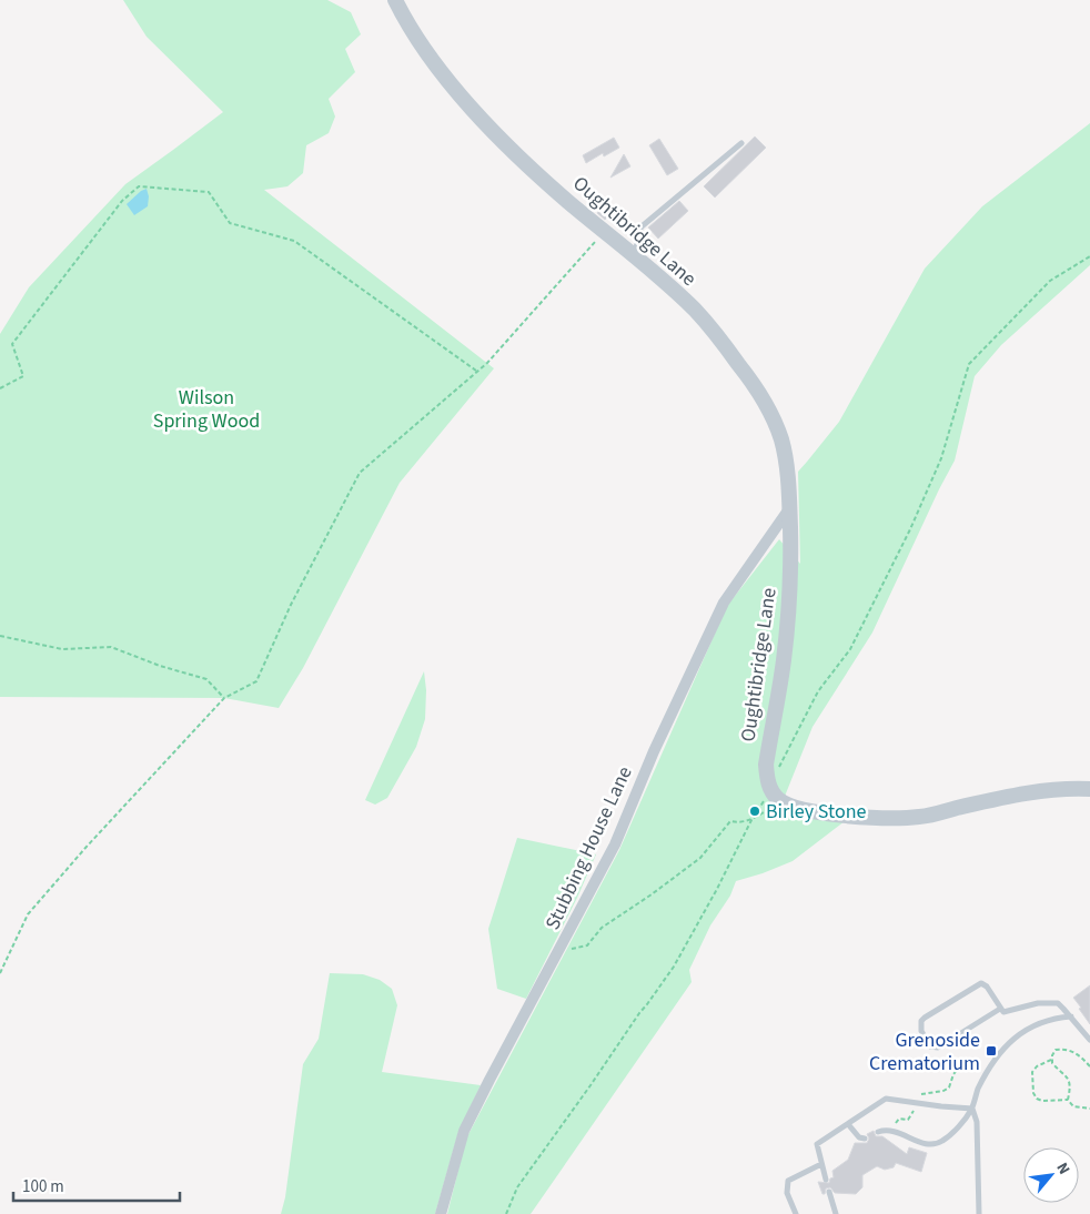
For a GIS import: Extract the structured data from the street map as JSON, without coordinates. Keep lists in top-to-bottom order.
{
  "streets": {
    "street": ["Oughtibridge Lane", "Stubbing House Lane"]
  },
  "crossings": [
    ["Oughtibridge Lane", "Stubbing House Lane"]
  ],
  "parks": ["Wilson Spring Wood"],
  "places": {
    "other": ["Birley Stone"],
    "transit": ["Grenoside Crematorium"]
  },
  "scale_bar": "100 m",
  "north": "top right"
}
